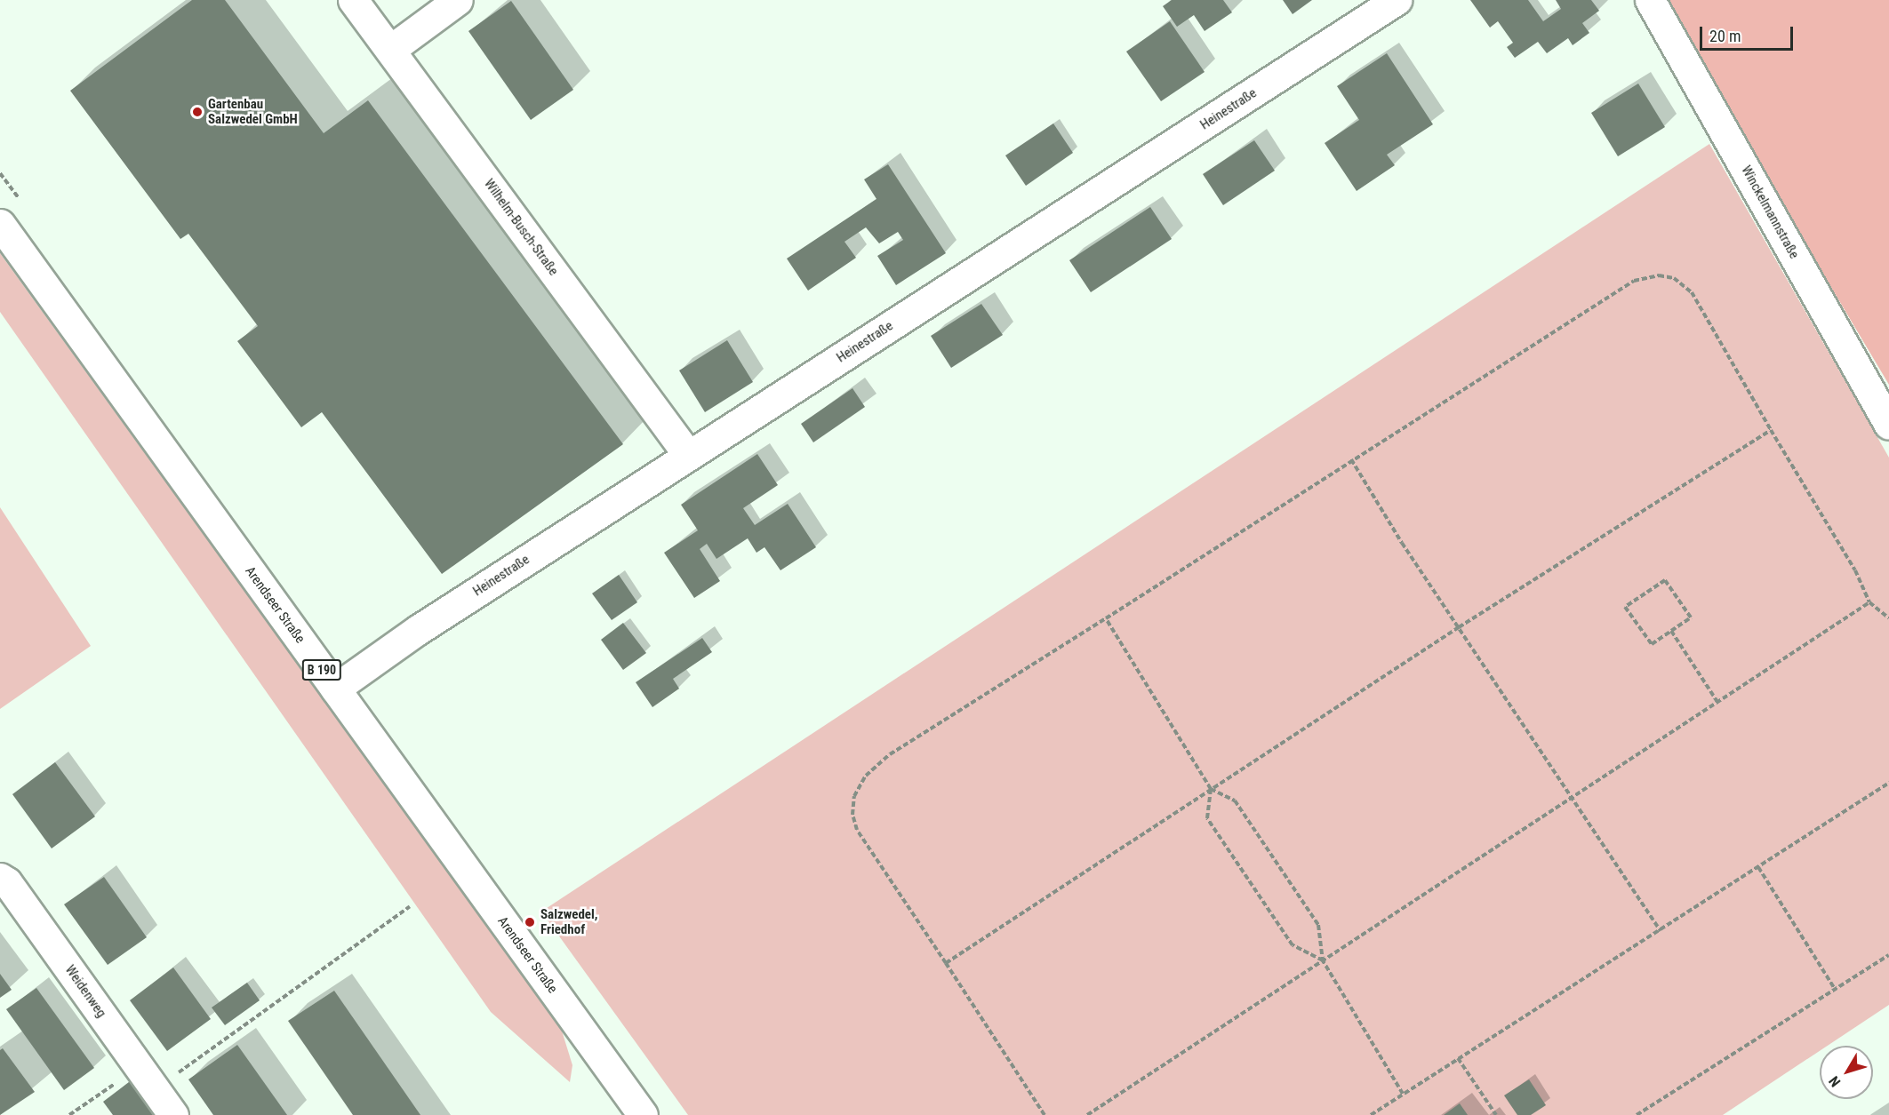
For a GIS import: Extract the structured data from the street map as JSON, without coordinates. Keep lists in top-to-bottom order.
{
  "streets": {
    "street": [
      "Heinestraße",
      "Winckelmannstraße",
      "Wilhelm-Busch-Straße",
      "Arendseer Straße",
      "B 190",
      "Weidenweg"
    ]
  },
  "crossings": [
    ["Heinestraße", "Wilhelm-Busch-Straße"],
    ["Heinestraße", "Arendseer Straße"]
  ],
  "places": ["Gartenbau Salzwedel GmbH", "Salzwedel, Friedhof"],
  "scale_bar": "20 m",
  "north": "bottom left"
}
